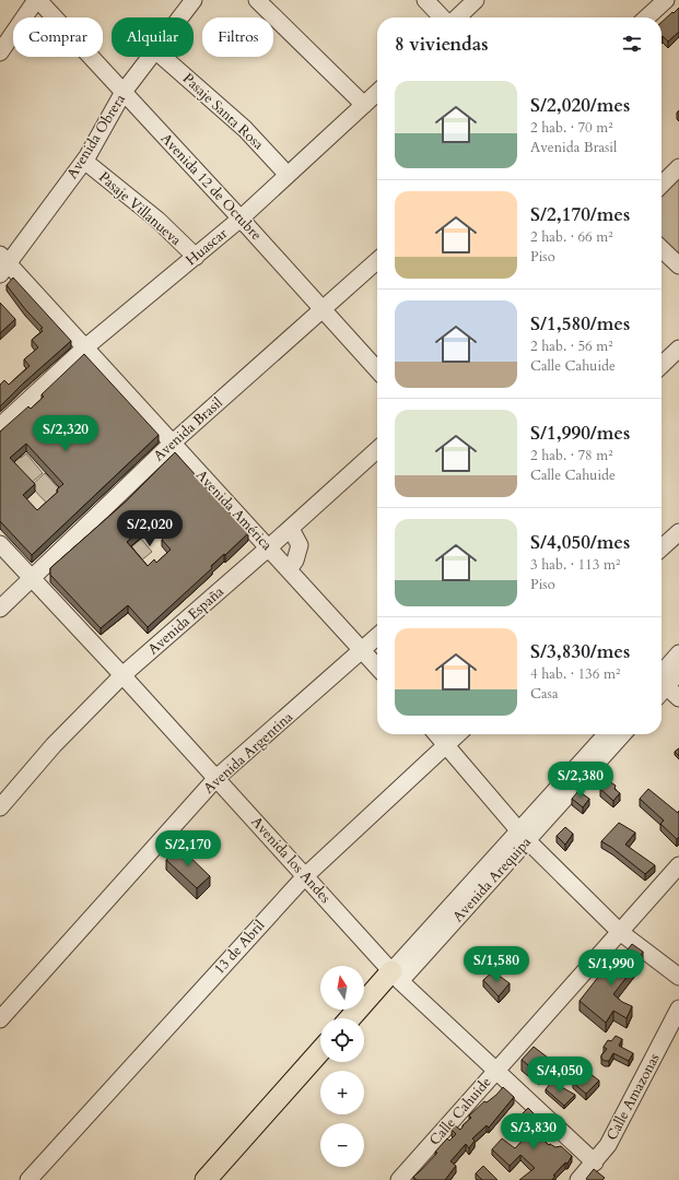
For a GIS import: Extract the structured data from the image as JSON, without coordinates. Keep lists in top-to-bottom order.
{
  "streets": {
    "main road": ["Avenida Arequipa"],
    "street": [
      "Pasaje Santa Rosa",
      "Avenida Obrera",
      "Avenida 12 de Octubre",
      "Pasaje Villanueva",
      "Huascar",
      "Avenida Brasil",
      "Avenida América",
      "Avenida España",
      "Avenida Argentina",
      "Avenida los Andes",
      "13 de Abril",
      "Calle Amazonas",
      "Calle Cahuide"
    ]
  },
  "crossings": [
    ["Pasaje Santa Rosa", "Huascar"],
    ["Avenida Obrera", "Avenida 12 de Octubre"],
    ["Avenida Obrera", "Pasaje Villanueva"],
    ["Avenida Obrera", "Avenida América"],
    ["Avenida 12 de Octubre", "Huascar"],
    ["Avenida 12 de Octubre", "Avenida Brasil"],
    ["Pasaje Villanueva", "Huascar"],
    ["Huascar", "Avenida América"],
    ["Avenida Brasil", "Avenida América"],
    ["Avenida Brasil", "Avenida los Andes"],
    ["Avenida América", "Avenida España"],
    ["Avenida América", "Avenida Argentina"],
    ["Avenida España", "Avenida los Andes"],
    ["Avenida Argentina", "Avenida los Andes"],
    ["Avenida los Andes", "Avenida Arequipa"],
    ["Avenida los Andes", "13 de Abril"],
    ["Avenida los Andes", "Calle Amazonas"],
    ["Avenida los Andes", "Calle Cahuide"]
  ],
  "north": "top",
  "page": {
    "chip": ["Comprar", "Alquilar", "Filtros"],
    "heading": "8 viviendas",
    "list": [
      {
        "name": "S/2,020/mes",
        "note": "2 hab. · 70 m² · Avenida Brasil"
      },
      {
        "name": "S/2,170/mes",
        "note": "2 hab. · 66 m² · Piso"
      },
      {
        "name": "S/1,580/mes",
        "note": "2 hab. · 56 m² · Calle Cahuide"
      },
      {
        "name": "S/1,990/mes",
        "note": "2 hab. · 78 m² · Calle Cahuide"
      },
      {
        "name": "S/4,050/mes",
        "note": "3 hab. · 113 m² · Piso"
      },
      {
        "name": "S/3,830/mes",
        "note": "4 hab. · 136 m² · Casa"
      }
    ],
    "price": [
      "S/2,320",
      "S/2,020",
      "S/2,380",
      "S/2,170",
      "S/1,580",
      "S/1,990",
      "S/4,050",
      "S/3,830"
    ],
    "map_buttons": ["+", "−"]
  }
}
